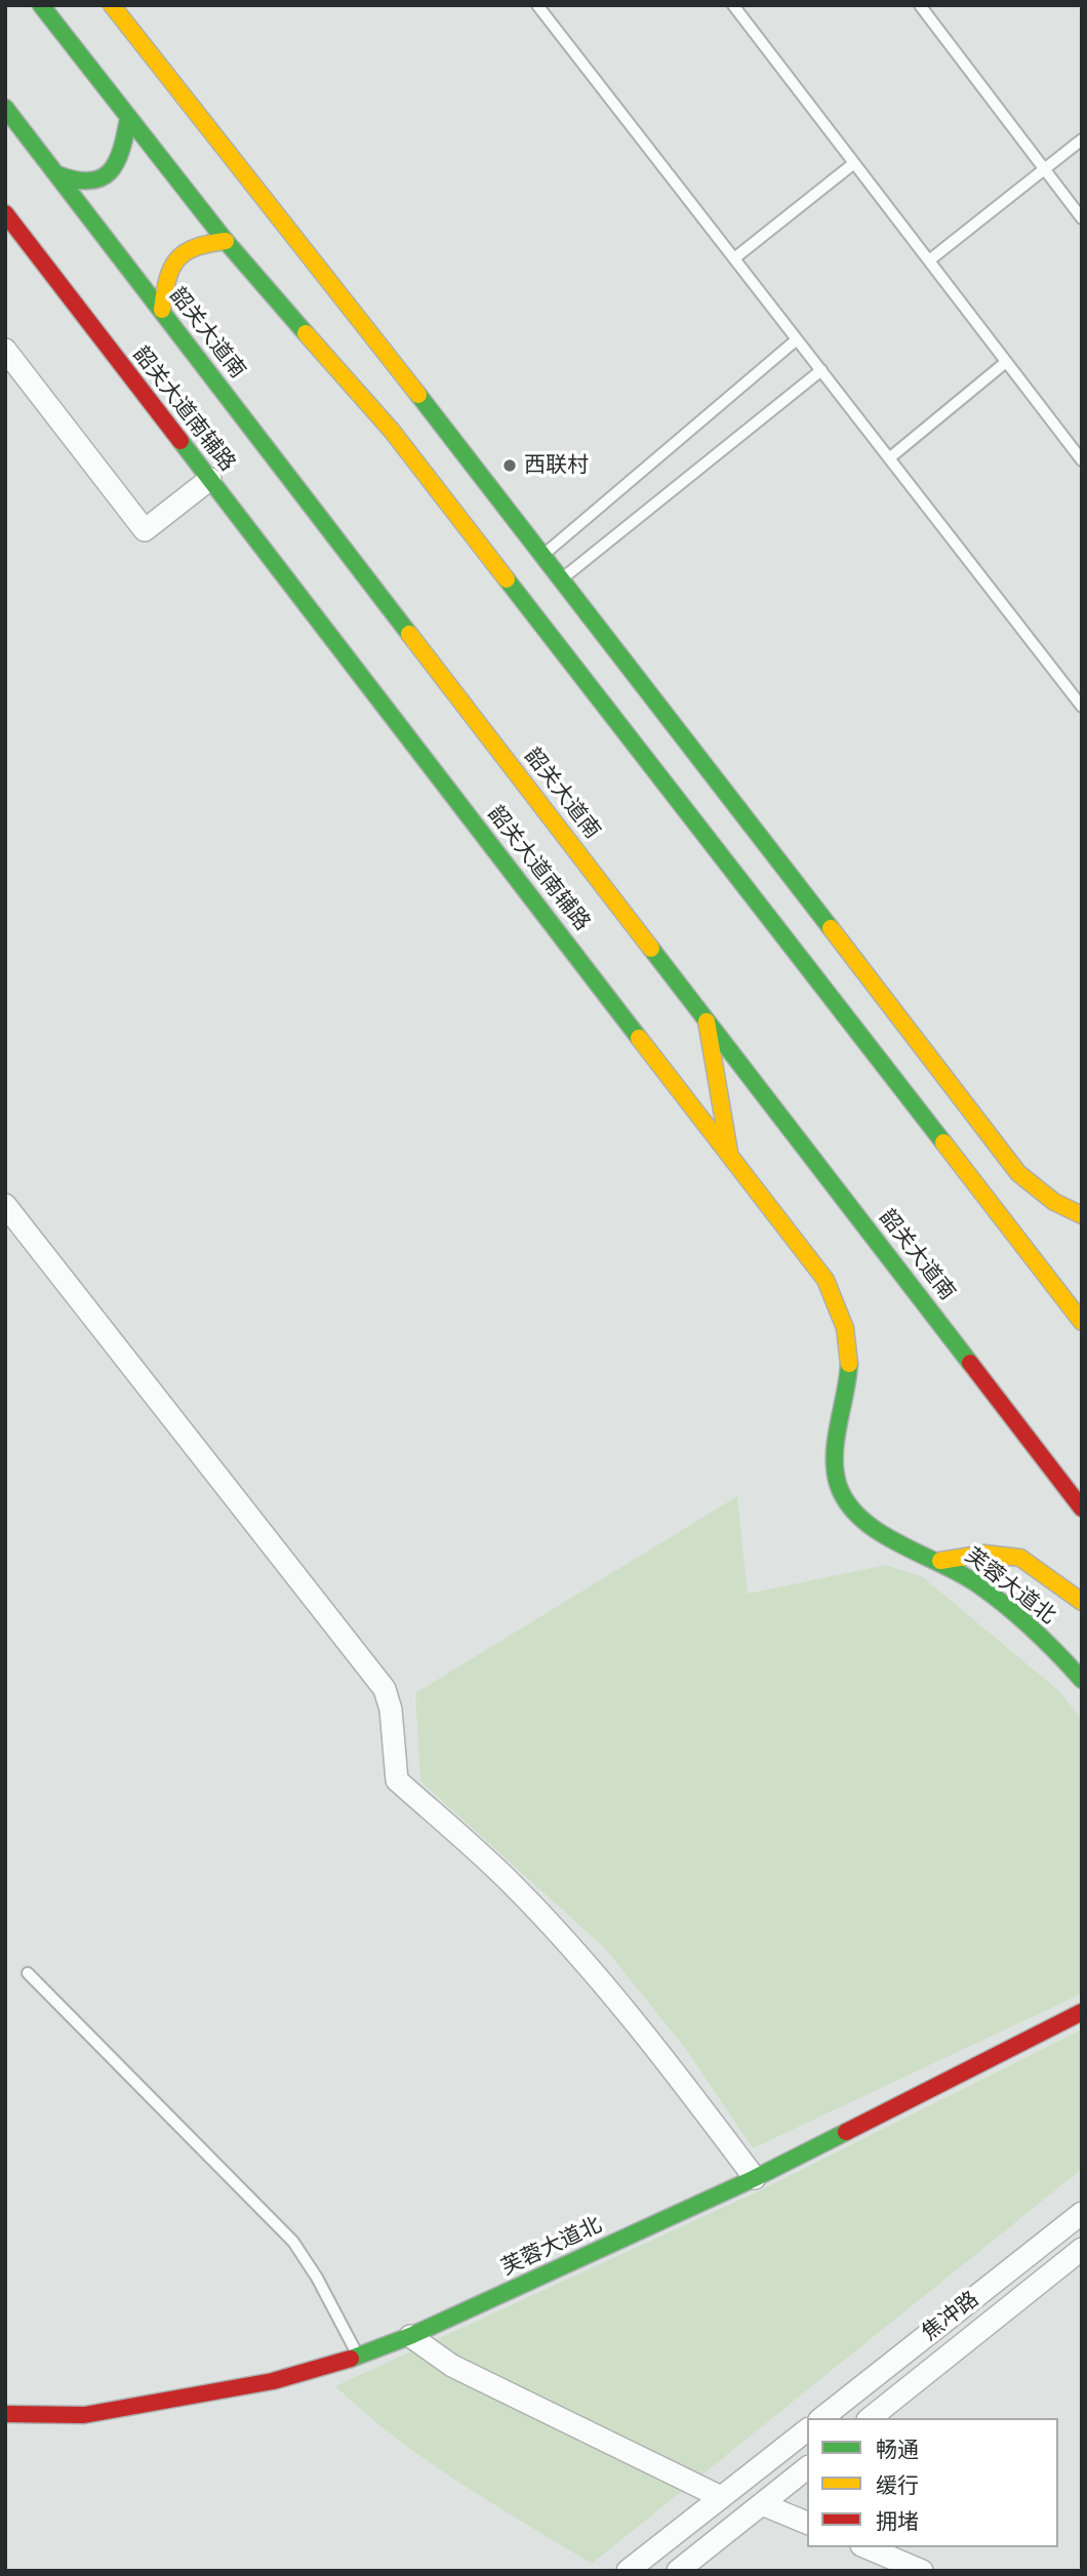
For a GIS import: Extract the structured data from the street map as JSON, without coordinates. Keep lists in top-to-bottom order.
{
  "streets": {
    "main road": ["韶关大道南", "韶关大道南辅路", "芙蓉大道北"],
    "street": ["焦冲路"]
  },
  "crossings": [
    ["韶关大道南辅路", "芙蓉大道北"]
  ],
  "places": ["西联村"],
  "legend": ["畅通", "缓行", "拥堵"]
}
